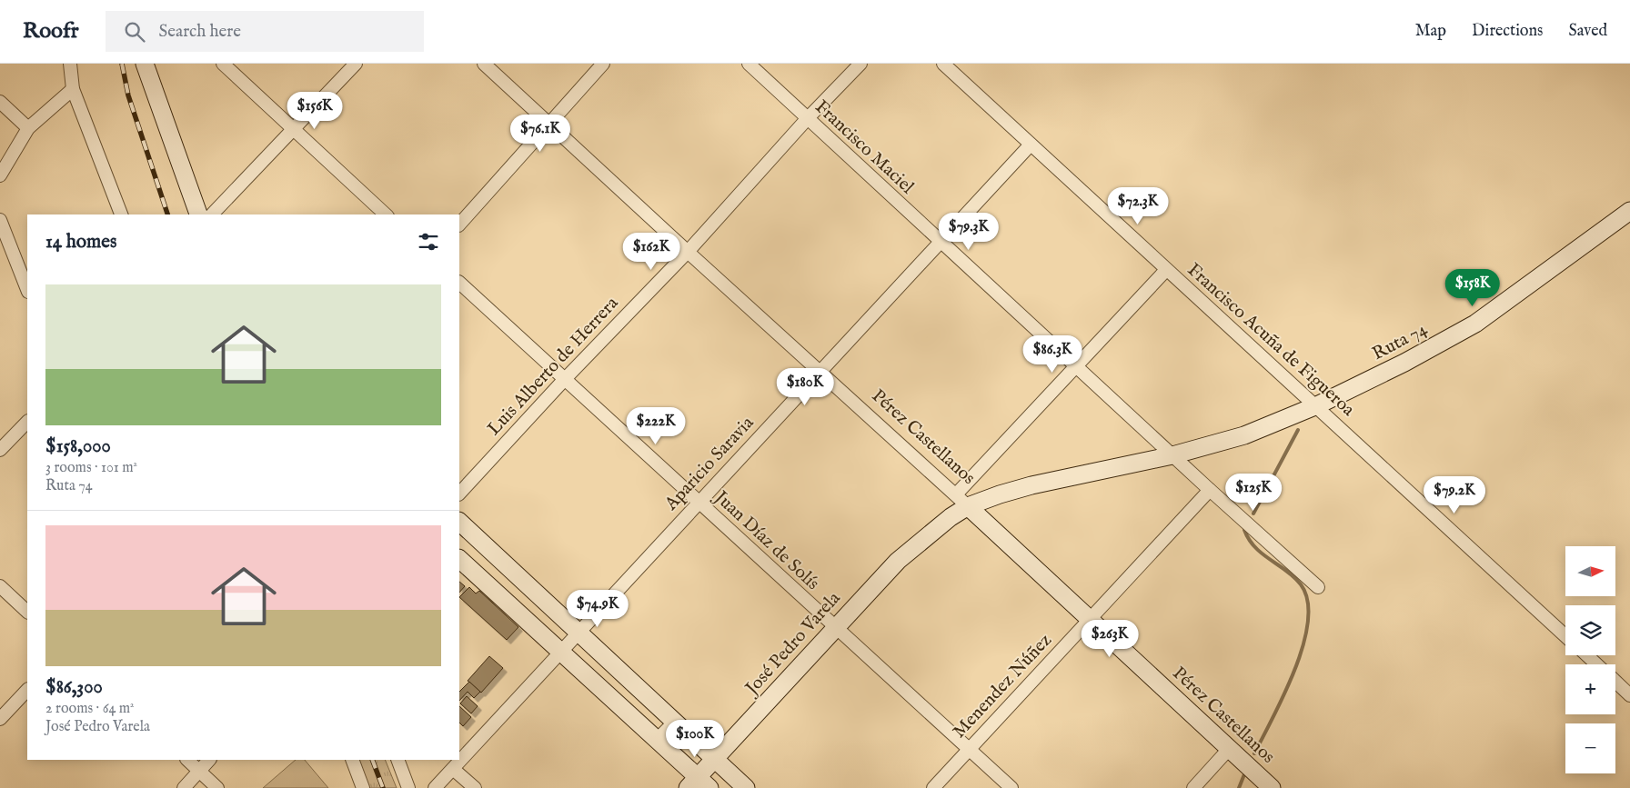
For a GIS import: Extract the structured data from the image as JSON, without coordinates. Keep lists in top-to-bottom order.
{
  "streets": {
    "street": [
      "Francisco Maciel",
      "Francisco Acuña de Figueroa",
      "Ruta 74",
      "Luis Alberto de Herrera",
      "Pérez Castellanos",
      "Aparicio Saravia",
      "Juan Díaz de Solís",
      "José Pedro Varela",
      "Menendez Núñez"
    ]
  },
  "crossings": [
    ["Francisco Maciel", "Ruta 74"],
    ["Francisco Maciel", "Luis Alberto de Herrera"],
    ["Francisco Maciel", "Aparicio Saravia"],
    ["Francisco Maciel", "José Pedro Varela"],
    ["Francisco Maciel", "Menendez Núñez"],
    ["Francisco Acuña de Figueroa", "Ruta 74"],
    ["Francisco Acuña de Figueroa", "Aparicio Saravia"],
    ["Ruta 74", "José Pedro Varela"],
    ["Luis Alberto de Herrera", "Pérez Castellanos"],
    ["Luis Alberto de Herrera", "Juan Díaz de Solís"],
    ["Pérez Castellanos", "Aparicio Saravia"],
    ["Pérez Castellanos", "José Pedro Varela"],
    ["Pérez Castellanos", "Menendez Núñez"],
    ["Aparicio Saravia", "Juan Díaz de Solís"],
    ["Juan Díaz de Solís", "José Pedro Varela"],
    ["Juan Díaz de Solís", "Menendez Núñez"]
  ],
  "north": "right",
  "page": {
    "header": "Roofr",
    "search": "Search here",
    "nav": ["Map", "Directions", "Saved"],
    "price": [
      "$156K",
      "$76.1K",
      "$72.3K",
      "$79.3K",
      "$162K",
      "$158K",
      "$86.3K",
      "$180K",
      "$222K",
      "$125K",
      "$79.2K",
      "$74.9K",
      "$263K",
      "$100K"
    ],
    "heading": "14 homes",
    "list": [
      {
        "name": "$158,000",
        "note": "3 rooms · 101 m² · Ruta 74"
      },
      {
        "name": "$86,300",
        "note": "2 rooms · 64 m² · José Pedro Varela"
      }
    ],
    "map_buttons": ["+", "−"]
  }
}
